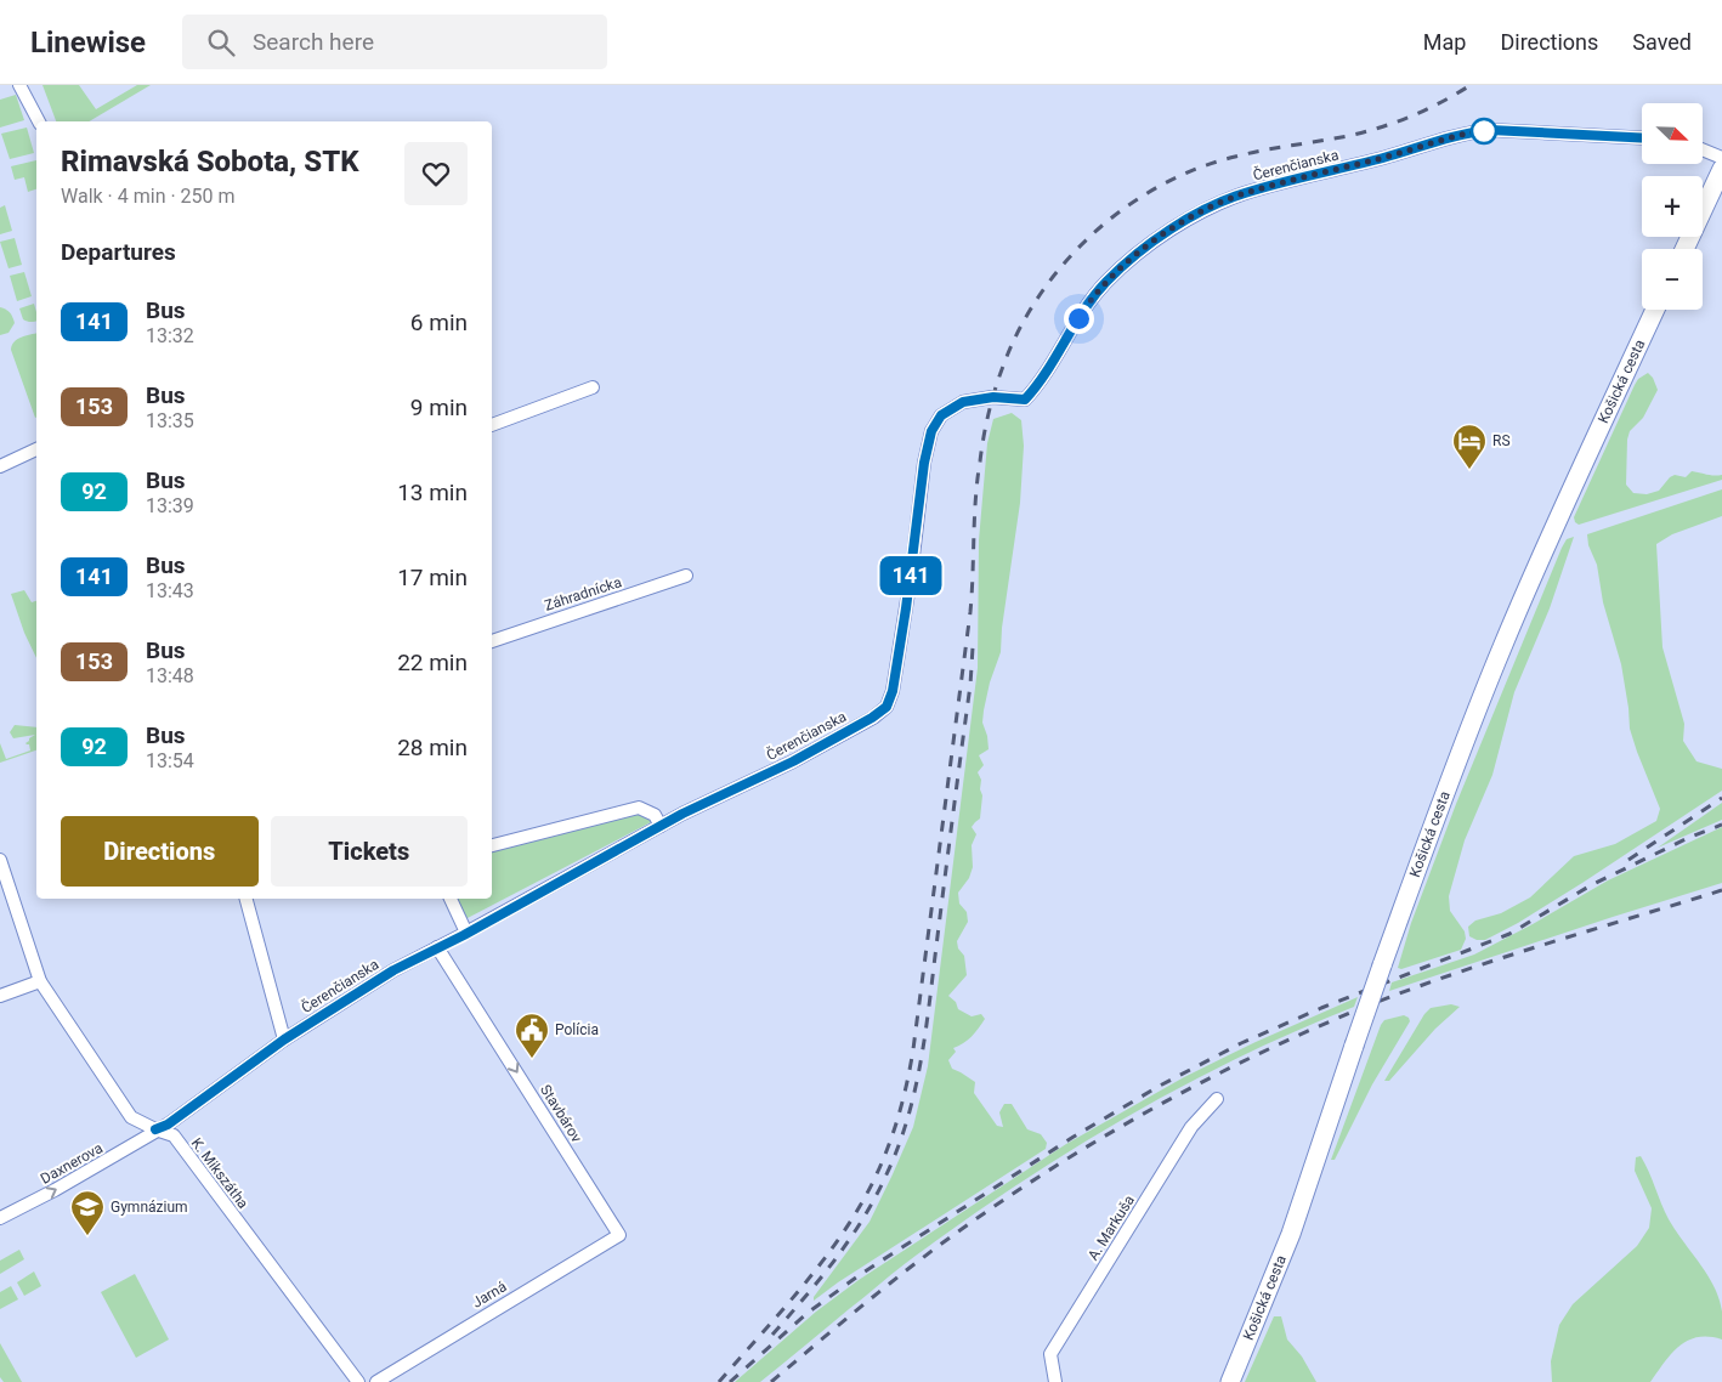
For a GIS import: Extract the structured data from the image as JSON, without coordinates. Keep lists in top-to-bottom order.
{
  "streets": {
    "main road": ["Košická cesta"],
    "street": [
      "Čerenčianska",
      "Záhradnícka",
      "Stavbárov",
      "Daxnerova",
      "K. Mikszátha",
      "A. Markuša",
      "Jarná"
    ]
  },
  "crossings": [
    ["Čerenčianska", "Stavbárov"],
    ["Čerenčianska", "Daxnerova"],
    ["Čerenčianska", "K. Mikszátha"],
    ["Stavbárov", "Jarná"],
    ["Daxnerova", "K. Mikszátha"]
  ],
  "one_way": ["Stavbárov", "Daxnerova"],
  "places": {
    "hotel": ["RS"],
    "public building": ["Polícia"],
    "school or university": ["Gymnázium"]
  },
  "lines": ["bus line 141"],
  "north": "bottom right",
  "page": {
    "header": "Linewise",
    "search": "Search here",
    "nav": ["Map", "Directions", "Saved"],
    "on_map": "141",
    "map_buttons": ["+", "−"],
    "heading": [
      ["Rimavská Sobota, STK", "Walk · 4 min · 250 m"],
      "Departures"
    ],
    "list": [
      {
        "mark": "141",
        "name": "Bus",
        "note": "13:32",
        "value": "6 min"
      },
      {
        "mark": "153",
        "name": "Bus",
        "note": "13:35",
        "value": "9 min"
      },
      {
        "mark": "92",
        "name": "Bus",
        "note": "13:39",
        "value": "13 min"
      },
      {
        "mark": "141",
        "name": "Bus",
        "note": "13:43",
        "value": "17 min"
      },
      {
        "mark": "153",
        "name": "Bus",
        "note": "13:48",
        "value": "22 min"
      },
      {
        "mark": "92",
        "name": "Bus",
        "note": "13:54",
        "value": "28 min"
      }
    ],
    "buttons": ["Directions", "Tickets"]
  }
}
